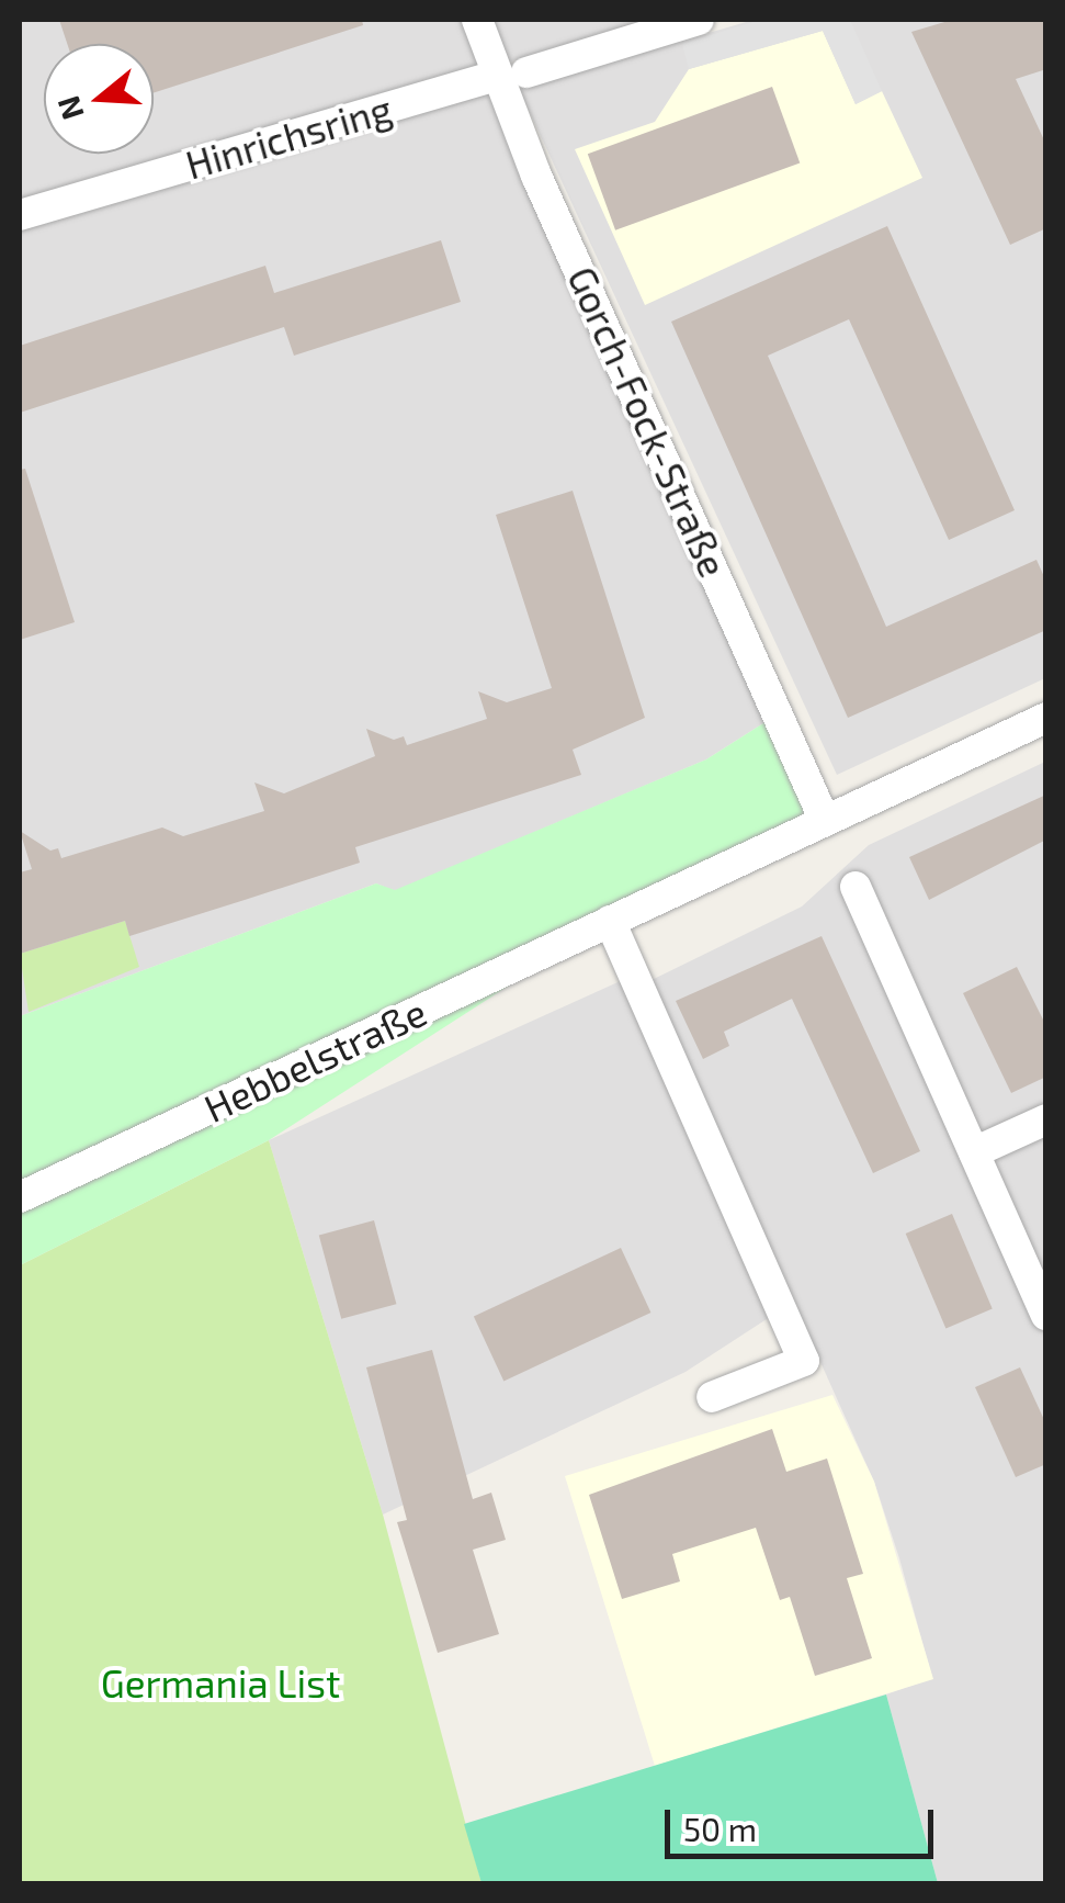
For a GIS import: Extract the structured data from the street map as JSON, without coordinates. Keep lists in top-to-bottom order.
{
  "streets": {
    "street": ["Hinrichsring", "Gorch-Fock-Straße", "Hebbelstraße"]
  },
  "crossings": [
    ["Hinrichsring", "Gorch-Fock-Straße"],
    ["Gorch-Fock-Straße", "Hebbelstraße"]
  ],
  "parks": ["Germania List"],
  "scale_bar": "50 m",
  "north": "left"
}
